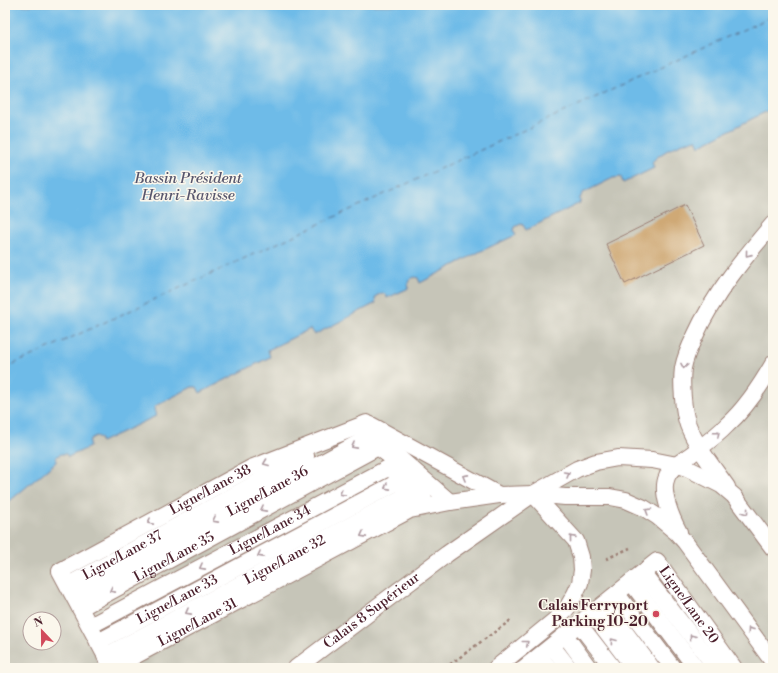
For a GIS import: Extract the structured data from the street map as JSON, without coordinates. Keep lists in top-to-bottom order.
{
  "streets": {
    "lane": [
      "Ligne/Lane 38",
      "Ligne/Lane 36",
      "Ligne/Lane 34",
      "Ligne/Lane 37",
      "Ligne/Lane 33",
      "Ligne/Lane 20",
      "Calais 8 Supérieur",
      "Ligne/Lane 31"
    ]
  },
  "crossings": [
    ["Ligne/Lane 38", "Ligne/Lane 36"],
    ["Ligne/Lane 38", "Ligne/Lane 37"],
    ["Ligne/Lane 36", "Ligne/Lane 34"],
    ["Ligne/Lane 36", "Ligne/Lane 37"],
    ["Ligne/Lane 36", "Ligne/Lane 33"],
    ["Ligne/Lane 36", "Ligne/Lane 31"],
    ["Ligne/Lane 34", "Ligne/Lane 33"],
    ["Ligne/Lane 34", "Ligne/Lane 31"],
    ["Ligne/Lane 33", "Ligne/Lane 31"],
    ["Calais 8 Supérieur", "Ligne/Lane 31"]
  ],
  "one_way": [
    "Ligne/Lane 38",
    "Ligne/Lane 36",
    "Ligne/Lane 34",
    "Ligne/Lane 33",
    "Ligne/Lane 31"
  ],
  "water": ["Bassin Président Henri-Ravisse"],
  "places": ["Calais Ferryport Parking 10-20"],
  "north": "top"
}
